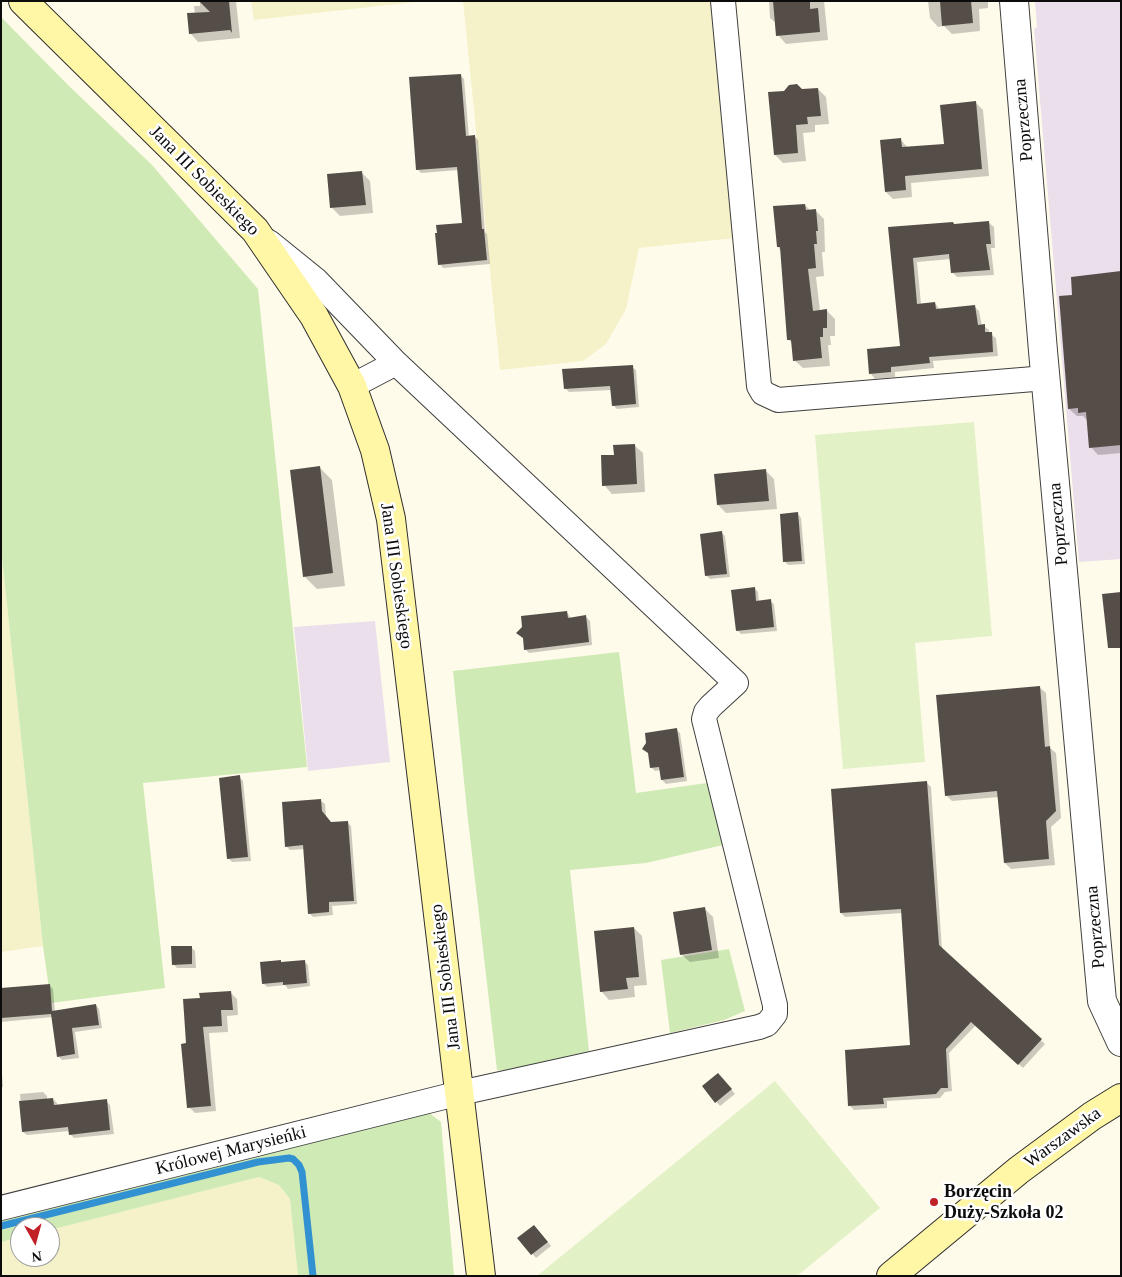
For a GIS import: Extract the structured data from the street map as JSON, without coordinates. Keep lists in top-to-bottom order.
{
  "streets": {
    "main road": ["Jana III Sobieskiego", "Warszawska"],
    "street": ["Poprzeczna", "Królowej Marysieńki"]
  },
  "crossings": [
    ["Jana III Sobieskiego", "Królowej Marysieńki"]
  ],
  "places": ["Borzęcin Duży-Szkoła 02"],
  "north": "bottom"
}
